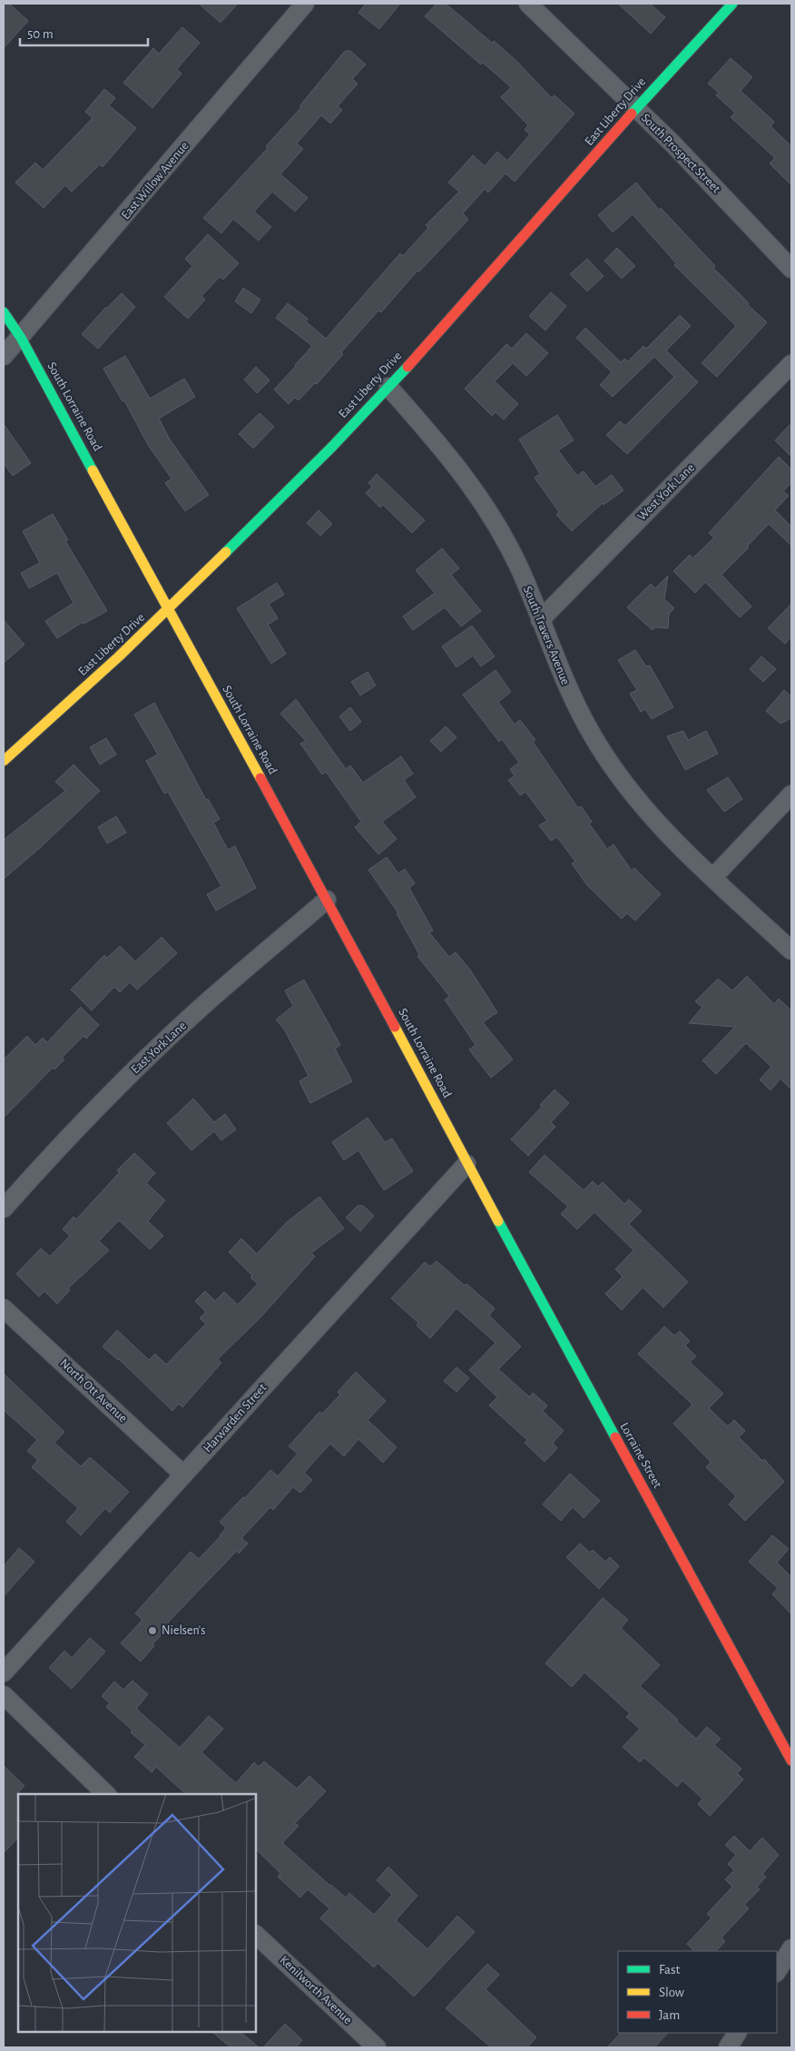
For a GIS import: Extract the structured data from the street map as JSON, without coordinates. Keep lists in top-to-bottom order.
{
  "streets": {
    "street": [
      "East Liberty Drive",
      "South Prospect Street",
      "East Willow Avenue",
      "South Lorraine Road",
      "West York Lane",
      "South Travers Avenue",
      "East York Lane",
      "North Ott Avenue",
      "Harwarden Street",
      "Lorraine Street",
      "Kenilworth Avenue"
    ]
  },
  "crossings": [
    ["East Liberty Drive", "South Prospect Street"],
    ["East Liberty Drive", "South Lorraine Road"],
    ["East Liberty Drive", "South Travers Avenue"],
    ["East Willow Avenue", "South Lorraine Road"],
    ["South Lorraine Road", "East York Lane"],
    ["South Lorraine Road", "Harwarden Street"],
    ["South Lorraine Road", "Lorraine Street"],
    ["West York Lane", "South Travers Avenue"],
    ["North Ott Avenue", "Harwarden Street"],
    ["Harwarden Street", "Lorraine Street"]
  ],
  "places": ["Nielsen's"],
  "legend": ["Fast", "Slow", "Jam"],
  "scale_bar": "50 m"
}
